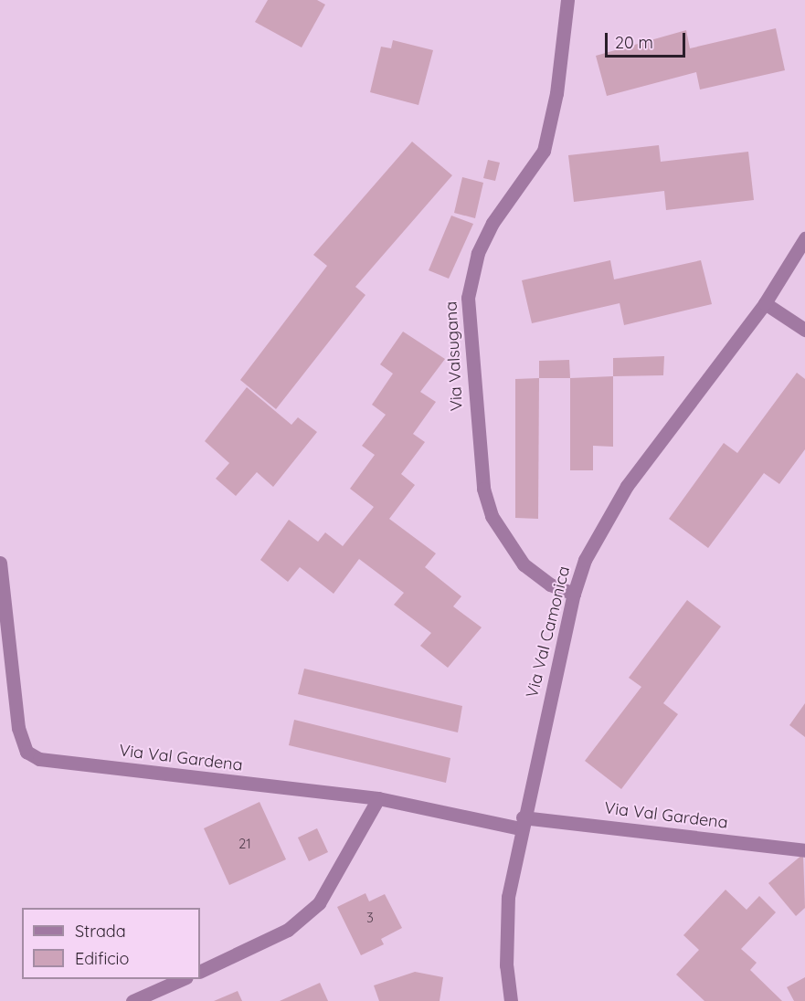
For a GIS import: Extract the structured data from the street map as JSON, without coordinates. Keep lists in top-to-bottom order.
{
  "streets": {
    "street": ["Via Valsugana", "Via Val Camonica", "Via Val Gardena"]
  },
  "crossings": [
    ["Via Valsugana", "Via Val Camonica"],
    ["Via Val Camonica", "Via Val Gardena"]
  ],
  "house_numbers": ["21", "3"],
  "legend": ["Strada", "Edificio"],
  "scale_bar": "20 m"
}
